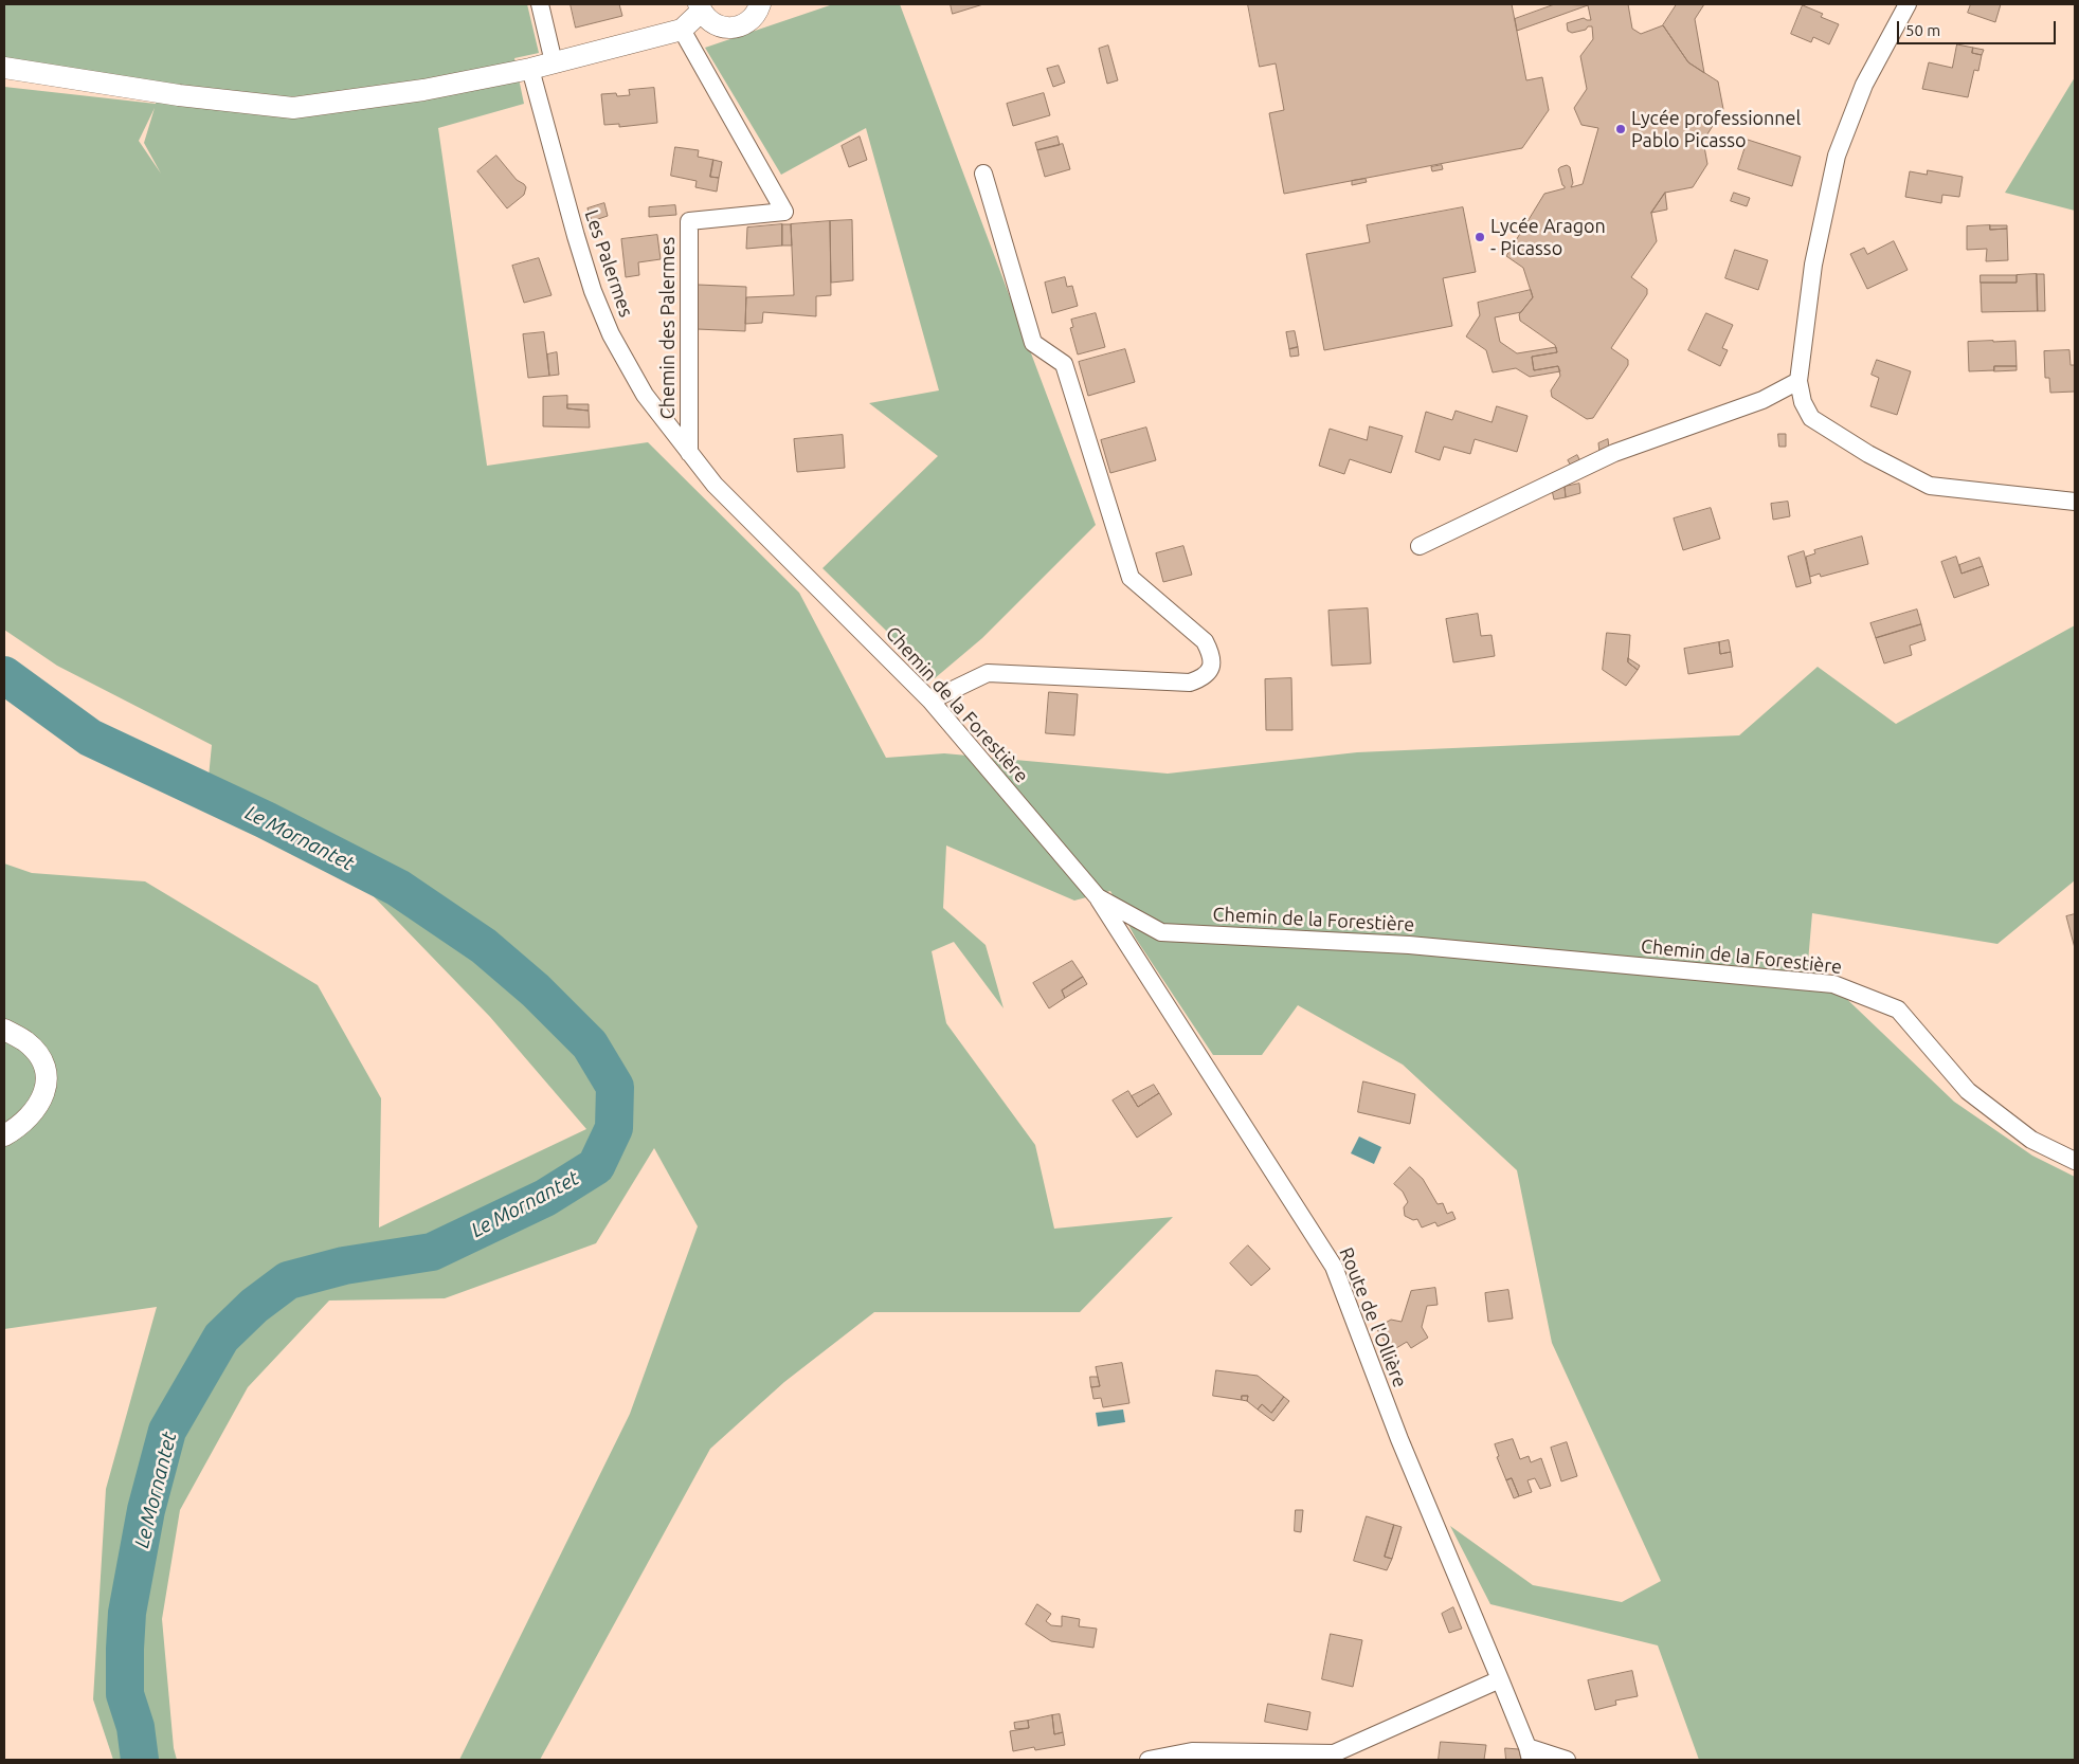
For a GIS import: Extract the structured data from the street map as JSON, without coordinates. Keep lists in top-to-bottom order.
{
  "streets": {
    "street": [
      "Les Palermes",
      "Chemin des Palermes",
      "Chemin de la Forestière",
      "Route de l'Ollière"
    ]
  },
  "crossings": [
    ["Les Palermes", "Chemin des Palermes"],
    ["Les Palermes", "Chemin de la Forestière"],
    ["Chemin des Palermes", "Chemin de la Forestière"],
    ["Chemin de la Forestière", "Route de l'Ollière"]
  ],
  "water": ["Le Mornantet"],
  "places": ["Lycée professionnel Pablo Picasso", "Lycée Aragon - Picasso"],
  "scale_bar": "50 m"
}
